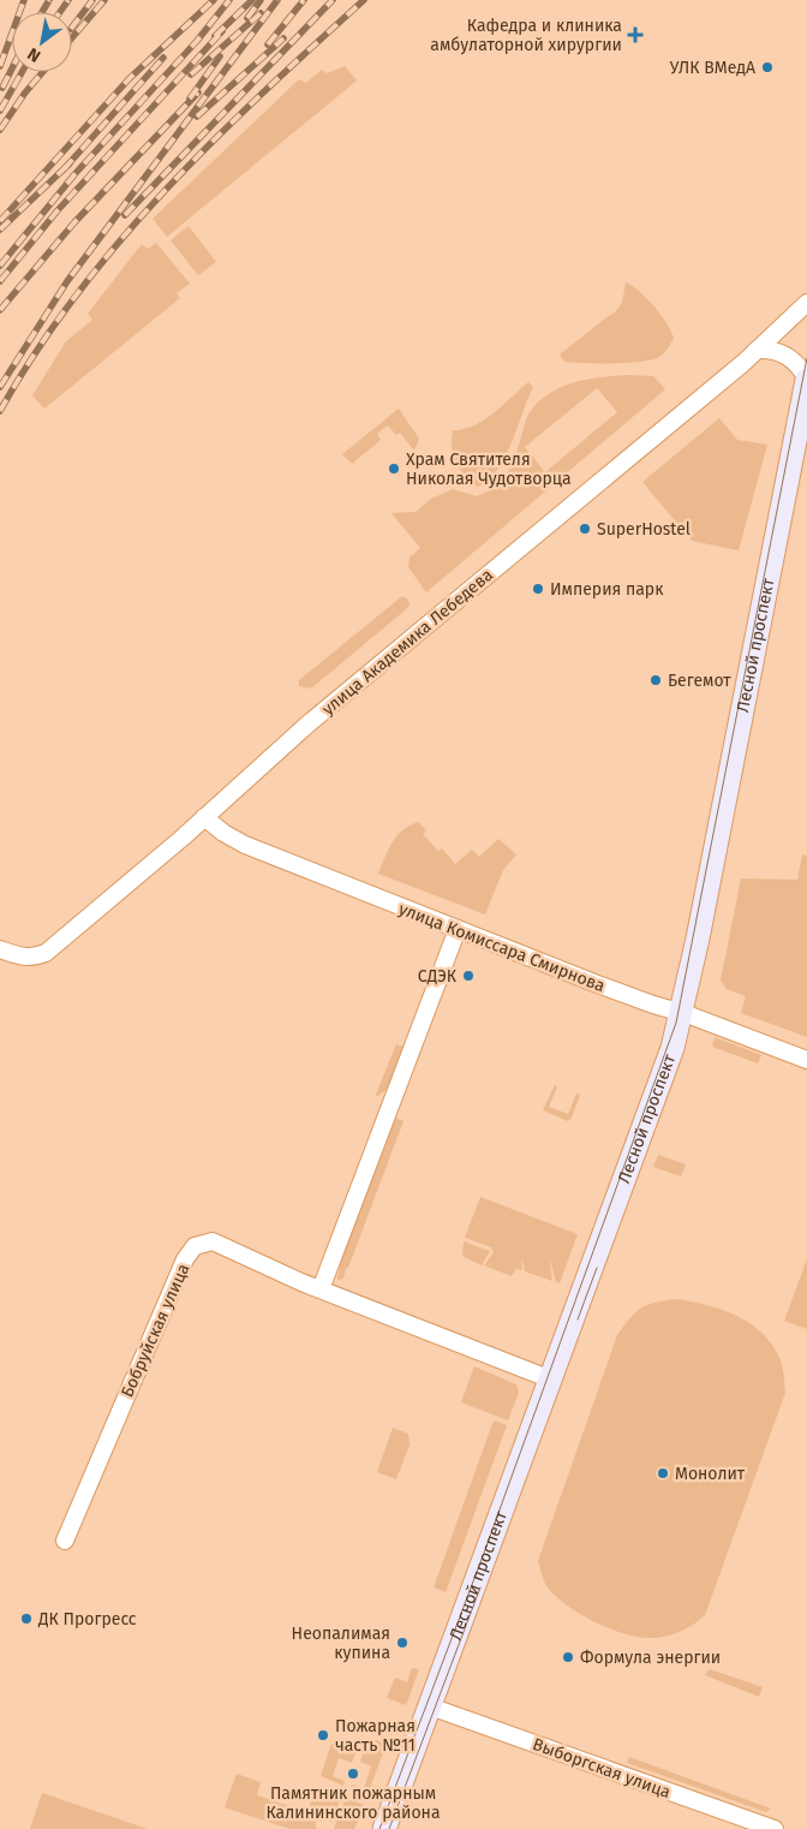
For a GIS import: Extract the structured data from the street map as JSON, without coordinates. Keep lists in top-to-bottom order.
{
  "streets": {
    "main road": ["Лесной проспект"],
    "street": [
      "улица Академика Лебедева",
      "улица Комиссара Смирнова",
      "Бобруйская улица",
      "Выборгская улица"
    ]
  },
  "crossings": [
    ["улица Академика Лебедева", "улица Комиссара Смирнова"],
    ["Лесной проспект", "улица Комиссара Смирнова"],
    ["Лесной проспект", "Бобруйская улица"],
    ["Лесной проспект", "Выборгская улица"]
  ],
  "places": {
    "health": ["Кафедра и клиника амбулаторной хирургии"],
    "other": [
      "УЛК ВМедА",
      "Храм Святителя Николая Чудотворца",
      "SuperHostel",
      "Империя парк",
      "Бегемот",
      "СДЭК",
      "Монолит",
      "ДК Прогресс",
      "Неопалимая купина",
      "Формула энергии",
      "Пожарная часть №11",
      "Памятник пожарным Калининского района"
    ]
  },
  "north": "bottom left"
}
